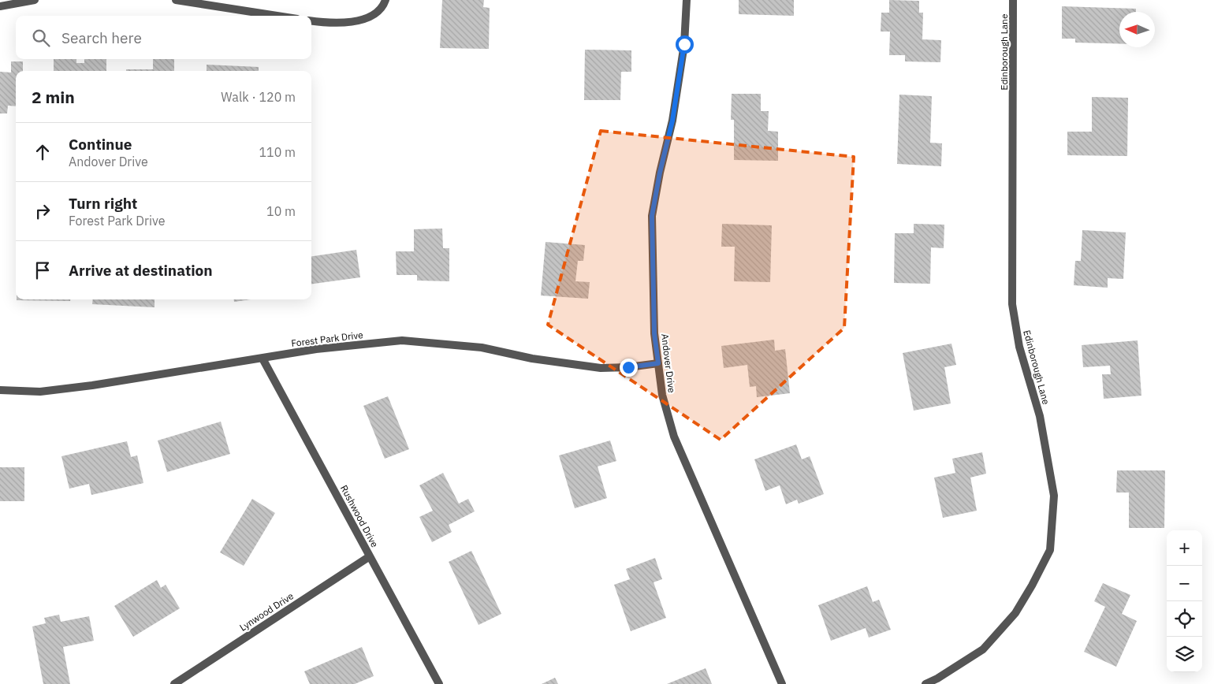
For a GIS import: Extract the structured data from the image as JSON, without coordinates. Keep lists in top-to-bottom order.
{
  "streets": {
    "street": [
      "Edinborough Lane",
      "Forest Park Drive",
      "Andover Drive",
      "Rushwood Drive",
      "Lynwood Drive"
    ]
  },
  "crossings": [
    ["Forest Park Drive", "Andover Drive"],
    ["Forest Park Drive", "Rushwood Drive"],
    ["Rushwood Drive", "Lynwood Drive"]
  ],
  "north": "left",
  "page": {
    "search": "Search here",
    "heading": ["2 min", "Walk · 120 m"],
    "list": [
      ["Continue", "Andover Drive", "110 m"],
      ["Turn right", "Forest Park Drive", "10 m"],
      "Arrive at destination"
    ],
    "map_buttons": ["+", "−"]
  }
}
